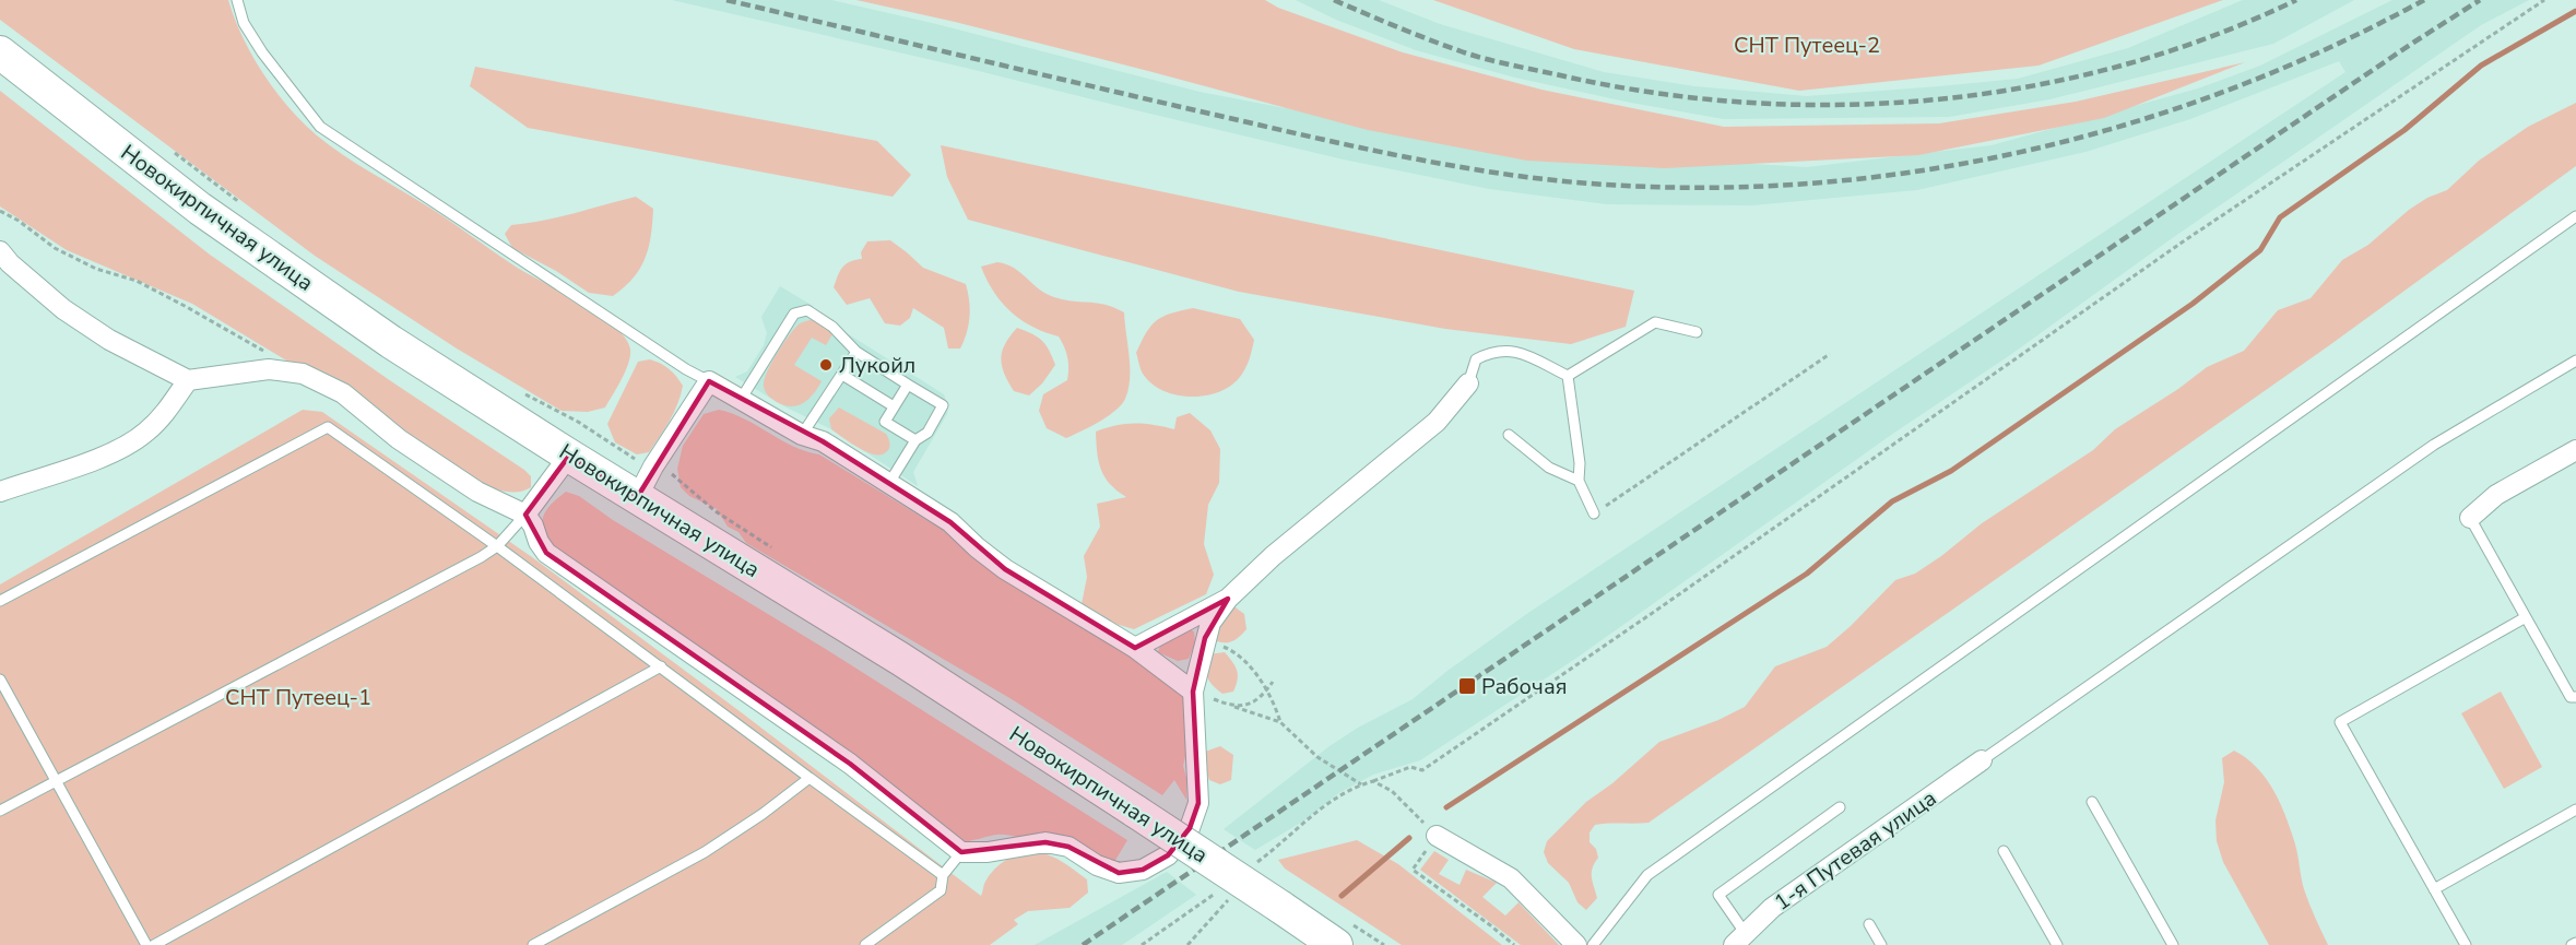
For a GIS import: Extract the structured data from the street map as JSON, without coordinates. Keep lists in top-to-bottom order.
{
  "streets": {
    "main road": ["Новокирпичная улица"],
    "street": ["1-я Путевая улица"]
  },
  "parks": ["СНТ Путеец-2", "СНТ Путеец-1"],
  "places": {
    "other": ["Лукойл"],
    "transit": ["Рабочая"]
  }
}
